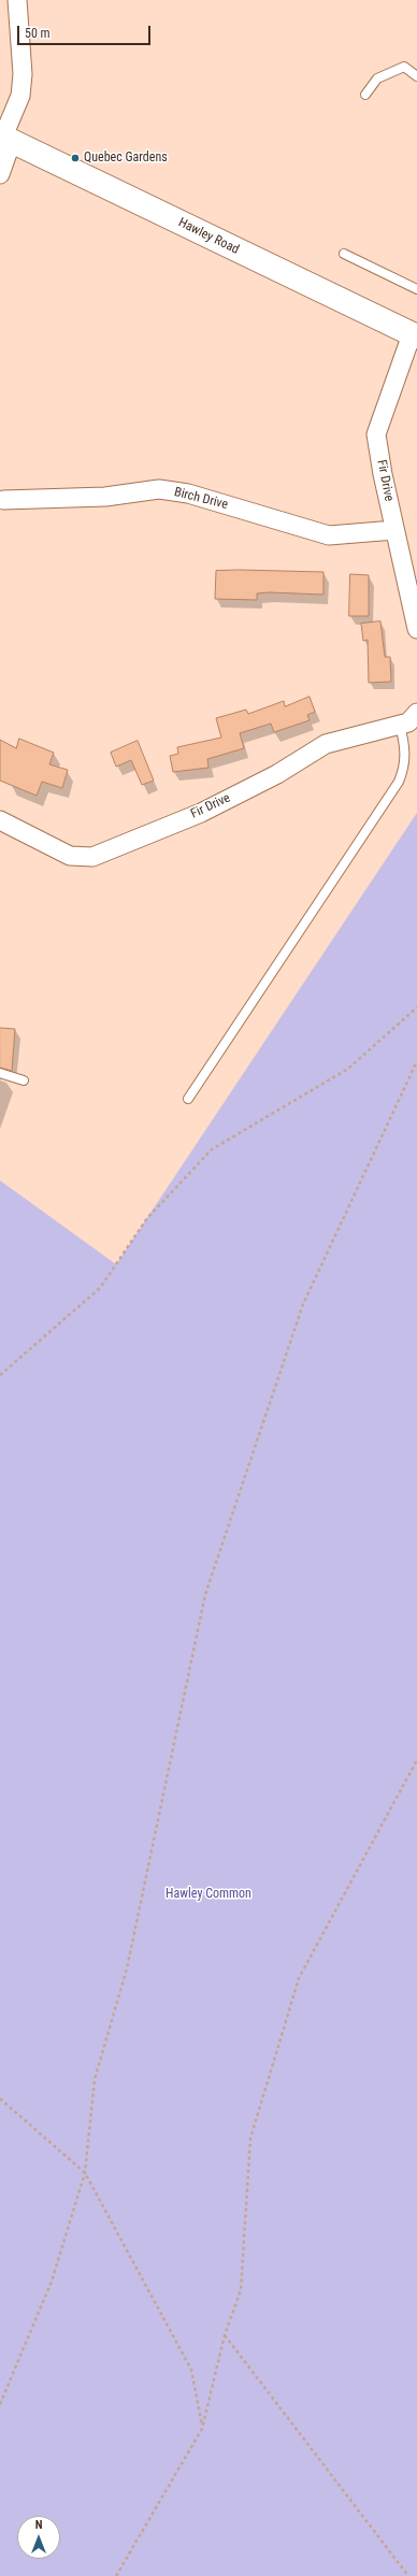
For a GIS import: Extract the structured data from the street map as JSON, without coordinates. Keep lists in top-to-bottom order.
{
  "streets": {
    "main road": ["Hawley Road"],
    "street": ["Fir Drive", "Birch Drive"]
  },
  "crossings": [
    ["Hawley Road", "Fir Drive"],
    ["Fir Drive", "Birch Drive"]
  ],
  "parks": ["Hawley Common"],
  "places": ["Quebec Gardens"],
  "scale_bar": "50 m",
  "north": "top"
}
